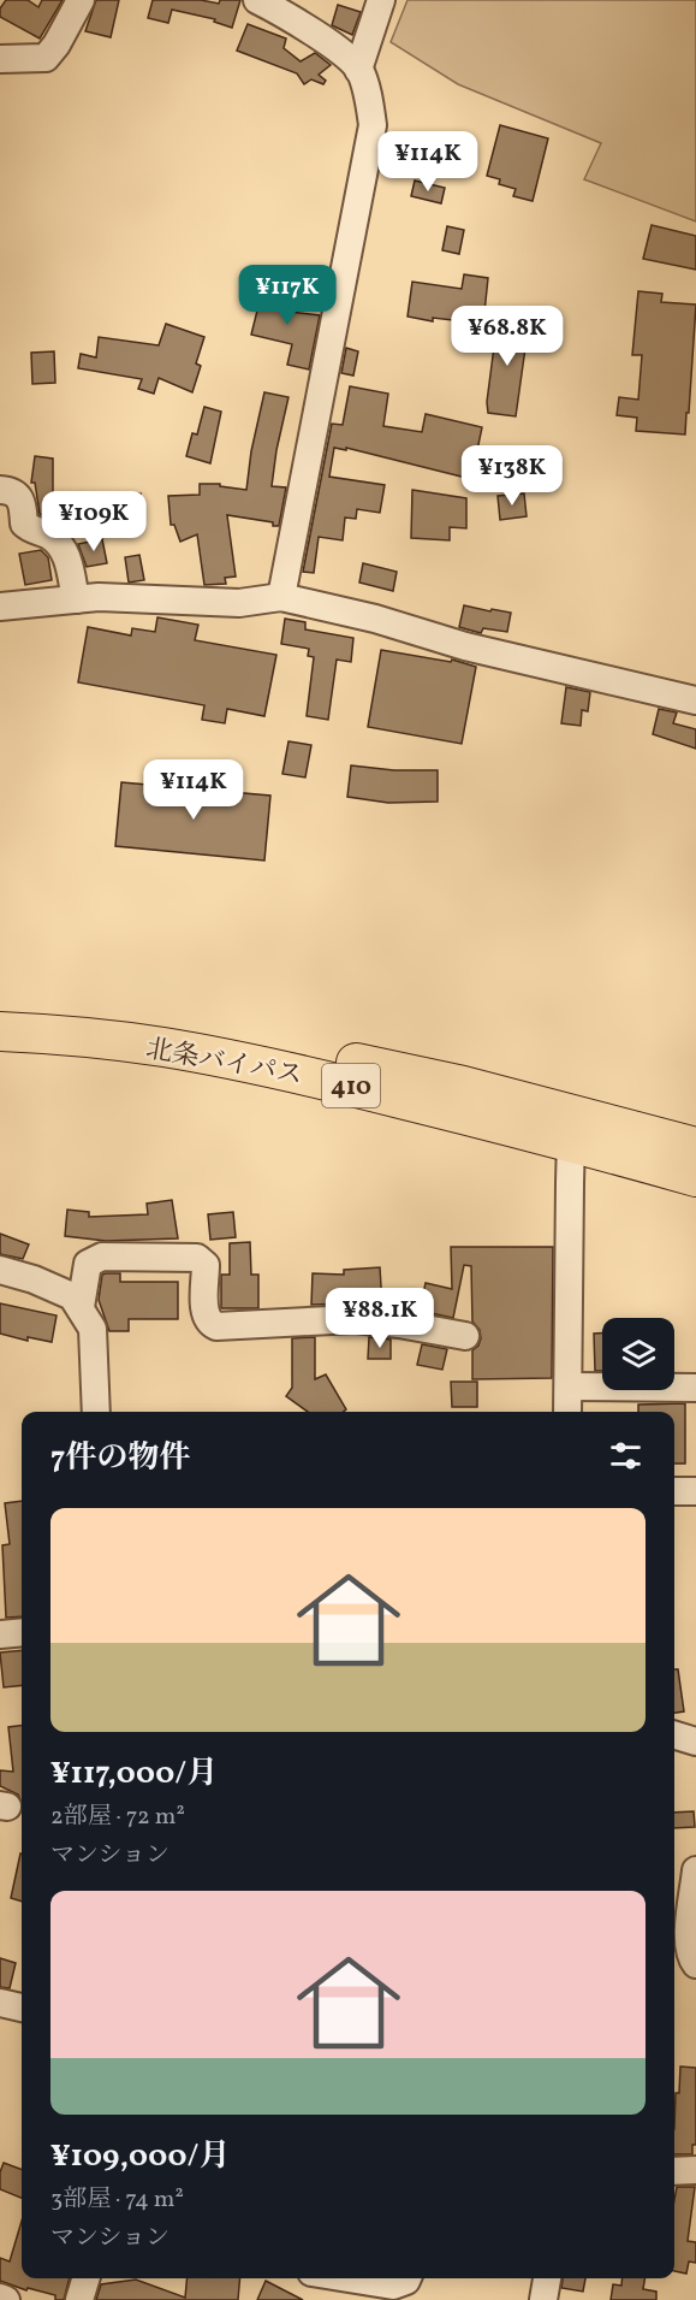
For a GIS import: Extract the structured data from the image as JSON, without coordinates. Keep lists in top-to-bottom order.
{
  "streets": {
    "highway": ["北条バイパス", "410"]
  },
  "page": {
    "price": [
      "¥114K",
      "¥117K",
      "¥68.8K",
      "¥138K",
      "¥109K",
      "¥114K",
      "¥88.1K"
    ],
    "heading": "7件の物件",
    "list": [
      {
        "name": "¥117,000/月",
        "note": "2部屋 · 72 m² · マンション"
      },
      {
        "name": "¥109,000/月",
        "note": "3部屋 · 74 m² · マンション"
      }
    ]
  }
}
